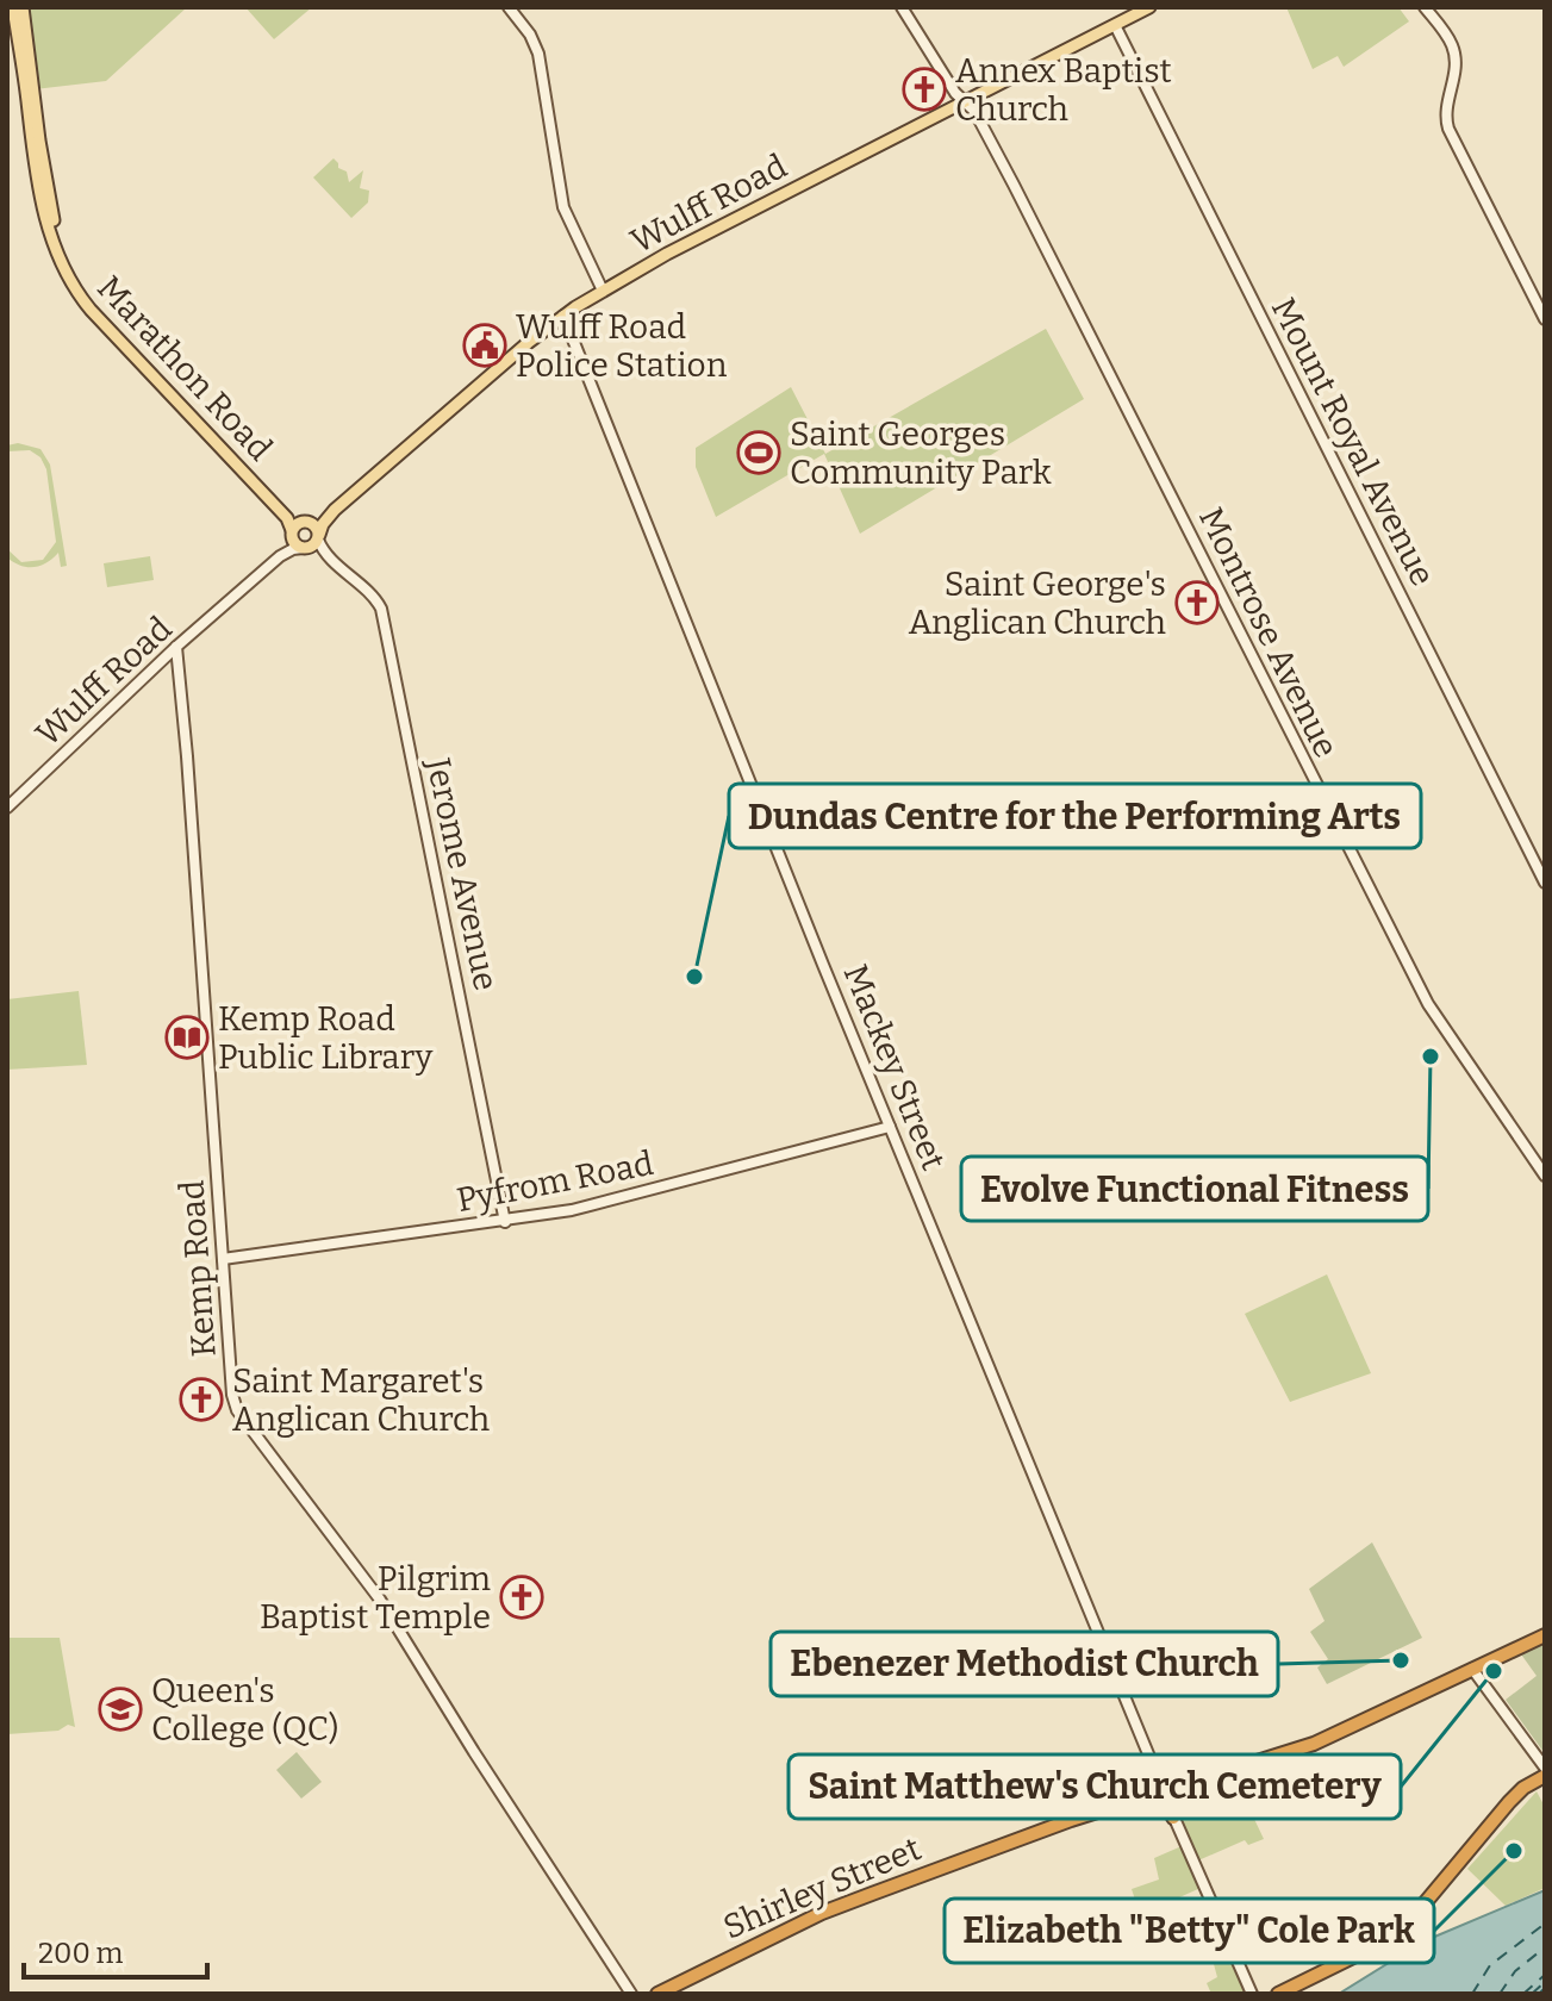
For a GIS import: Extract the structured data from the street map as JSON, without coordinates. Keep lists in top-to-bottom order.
{
  "streets": {
    "highway": ["Shirley Street"],
    "main road": ["Wulff Road", "Marathon Road"],
    "street": [
      "Mount Royal Avenue",
      "Montrose Avenue",
      "Jerome Avenue",
      "Mackey Street",
      "Pyfrom Road",
      "Kemp Road"
    ]
  },
  "crossings": [
    ["Wulff Road", "Marathon Road"],
    ["Wulff Road", "Mount Royal Avenue"],
    ["Wulff Road", "Montrose Avenue"],
    ["Wulff Road", "Jerome Avenue"],
    ["Wulff Road", "Mackey Street"],
    ["Wulff Road", "Kemp Road"],
    ["Marathon Road", "Jerome Avenue"],
    ["Jerome Avenue", "Pyfrom Road"],
    ["Mackey Street", "Pyfrom Road"],
    ["Mackey Street", "Shirley Street"],
    ["Pyfrom Road", "Kemp Road"]
  ],
  "places": {
    "church": [
      "Annex Baptist Church",
      "Saint George's Anglican Church",
      "Saint Margaret's Anglican Church",
      "Pilgrim Baptist Temple"
    ],
    "public building": ["Wulff Road Police Station"],
    "sports": ["Saint Georges Community Park"],
    "other": [
      "Dundas Centre for the Performing Arts",
      "Evolve Functional Fitness",
      "Ebenezer Methodist Church",
      "Saint Matthew's Church Cemetery",
      "Elizabeth \"Betty\" Cole Park"
    ],
    "library": ["Kemp Road Public Library"],
    "school or university": ["Queen's College (QC)"]
  },
  "scale_bar": "200 m"
}
